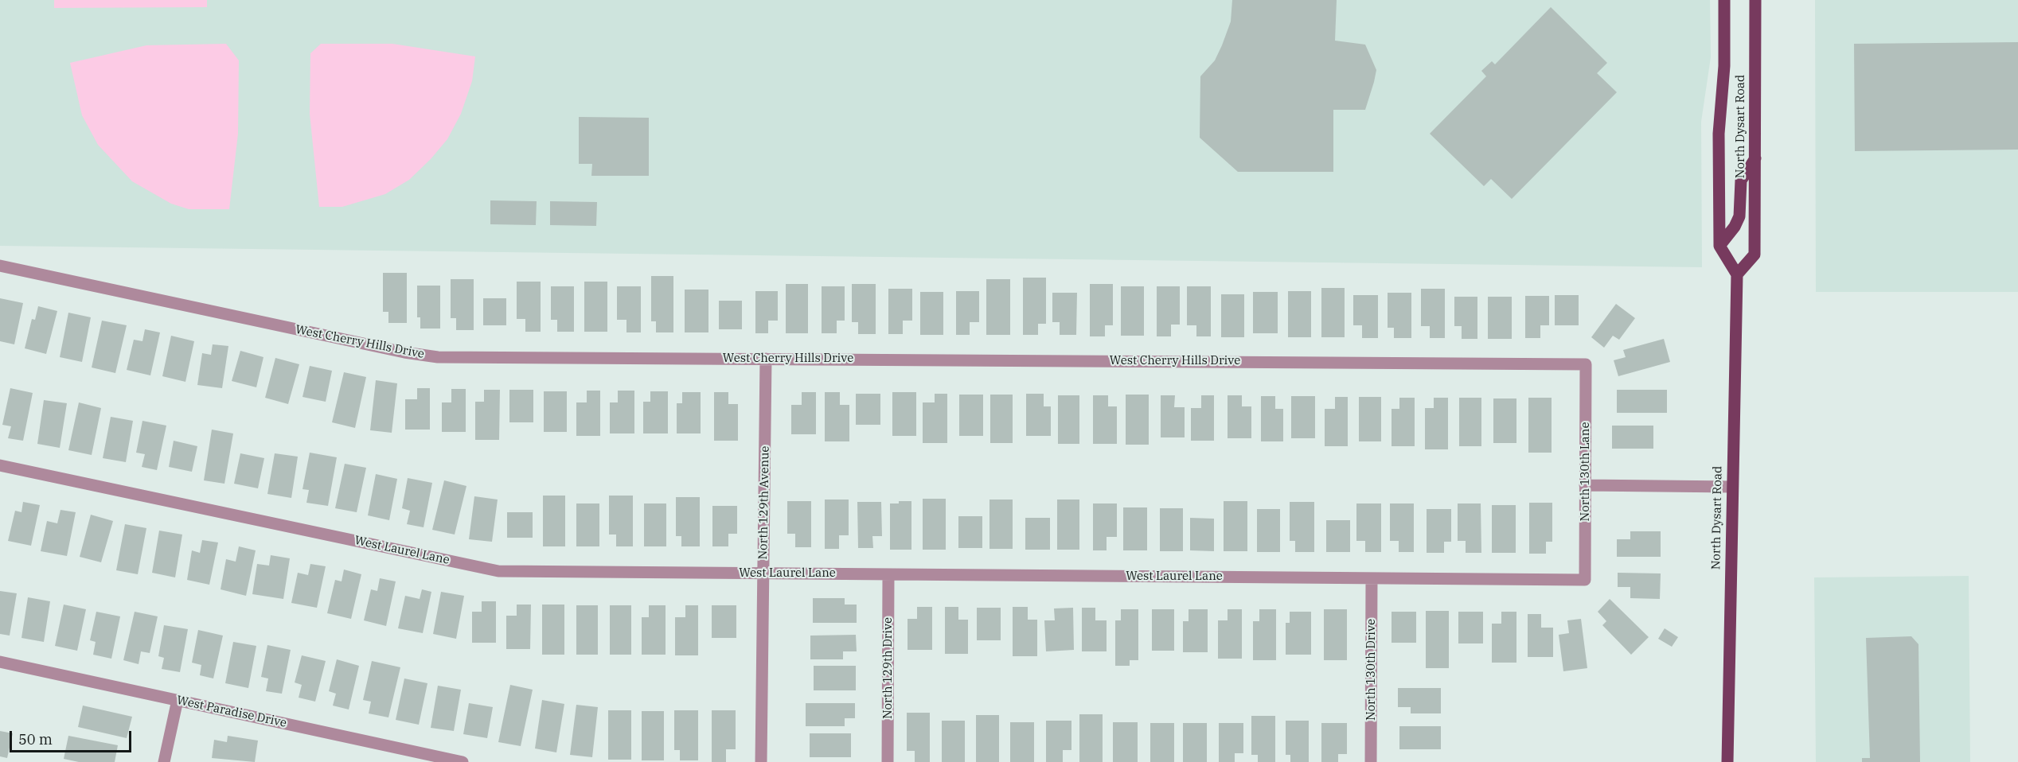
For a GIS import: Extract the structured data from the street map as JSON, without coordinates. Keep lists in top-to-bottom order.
{
  "streets": {
    "main road": ["North Dysart Road"],
    "street": [
      "West Cherry Hills Drive",
      "North 130th Lane",
      "North 129th Avenue",
      "West Laurel Lane",
      "North 129th Drive",
      "North 130th Drive",
      "West Paradise Drive"
    ]
  },
  "crossings": [
    ["West Cherry Hills Drive", "North 130th Lane"],
    ["West Cherry Hills Drive", "North 129th Avenue"],
    ["North 130th Lane", "West Laurel Lane"],
    ["North 129th Avenue", "West Laurel Lane"],
    ["West Laurel Lane", "North 129th Drive"],
    ["West Laurel Lane", "North 130th Drive"]
  ],
  "scale_bar": "50 m"
}
